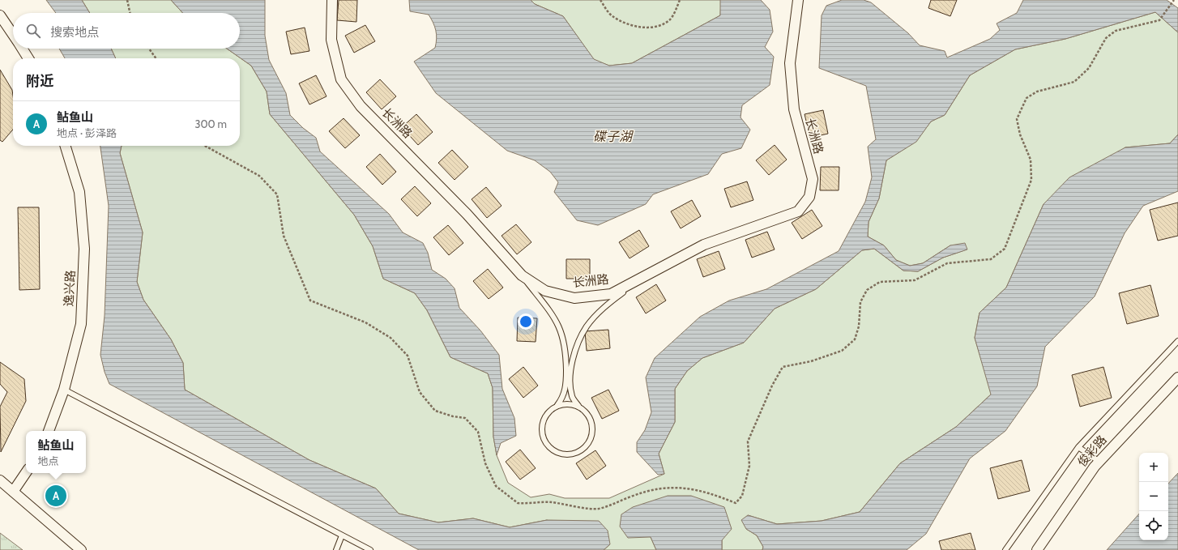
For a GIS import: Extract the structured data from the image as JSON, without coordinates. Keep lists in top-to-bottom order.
{
  "streets": {
    "street": ["长洲路", "逸兴路", "俊彩路"]
  },
  "water": ["碟子湖"],
  "page": {
    "search": "搜索地点",
    "heading": "附近",
    "list": [
      {
        "mark": "A",
        "name": "鲇鱼山",
        "note": "地点 · 彭泽路",
        "value": "300 m"
      }
    ],
    "popup": ["鲇鱼山", "地点"],
    "map_buttons": ["+", "−"],
    "pins": "A"
  }
}
